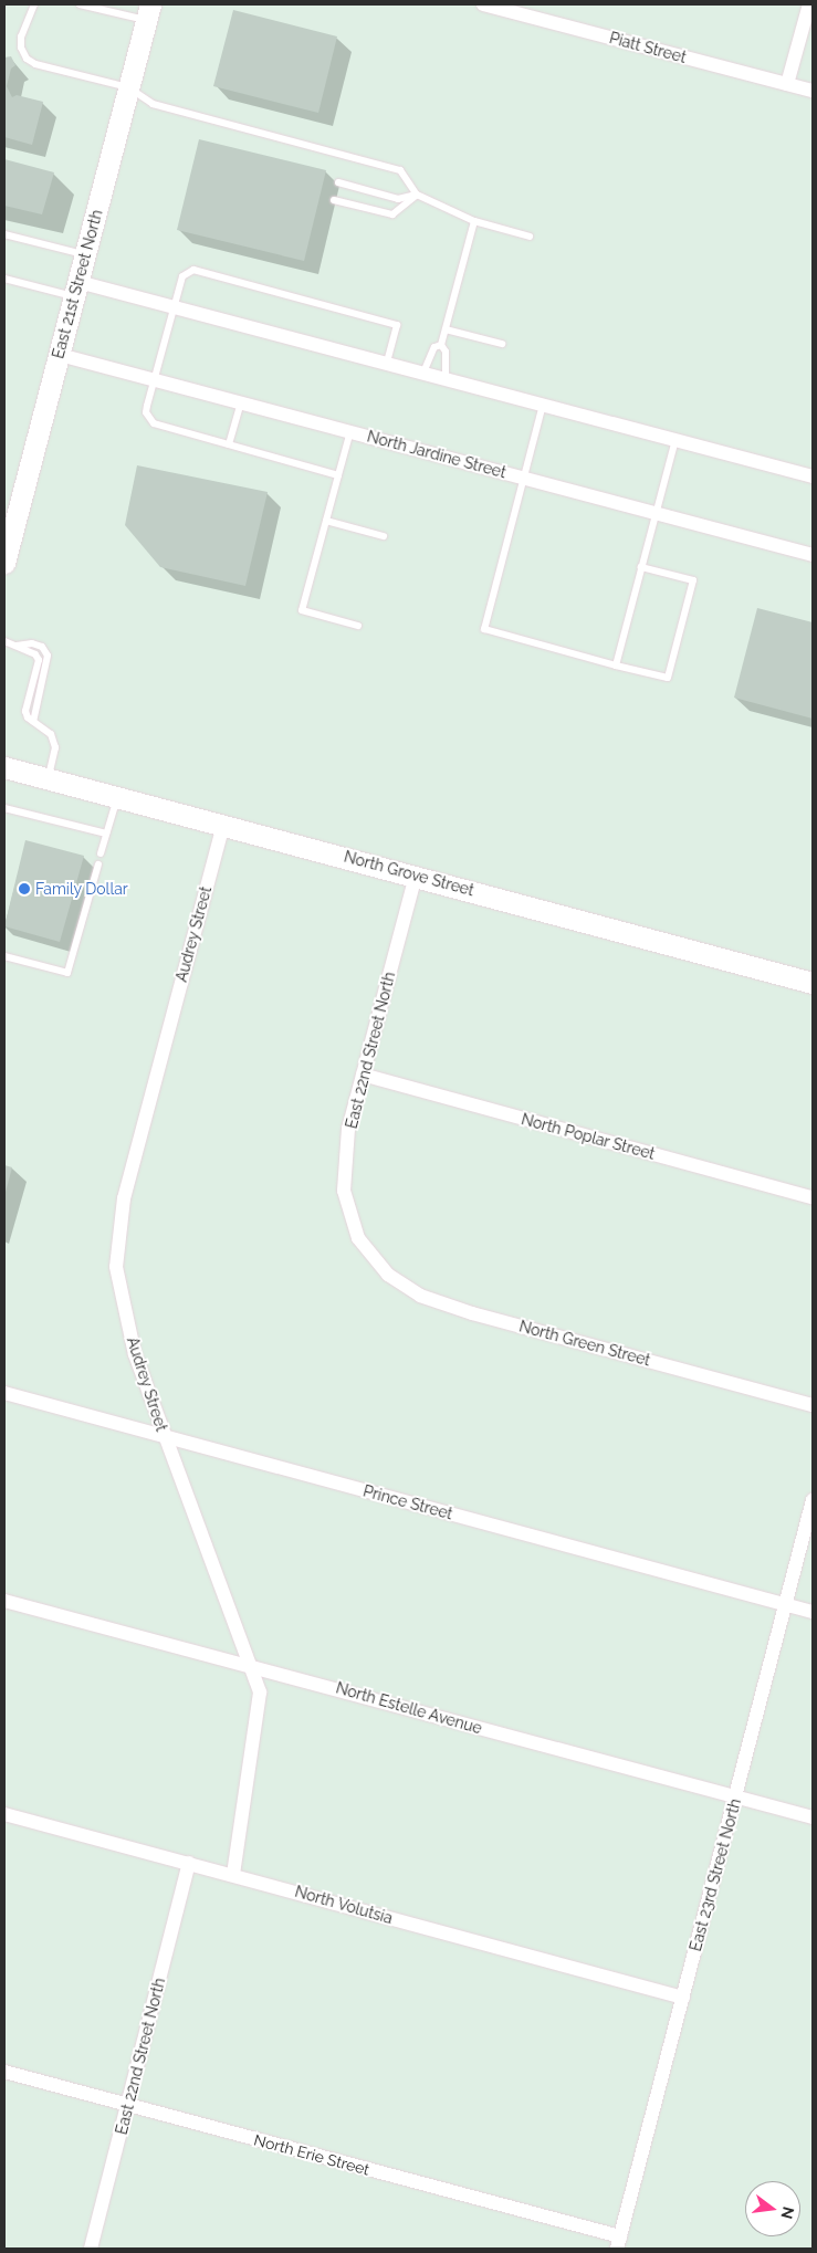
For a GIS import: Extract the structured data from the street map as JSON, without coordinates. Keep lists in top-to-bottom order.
{
  "streets": {
    "street": [
      "Piatt Street",
      "East 21st Street North",
      "North Jardine Street",
      "North Grove Street",
      "Audrey Street",
      "East 22nd Street North",
      "North Poplar Street",
      "North Green Street",
      "Prince Street",
      "North Estelle Avenue",
      "East 23rd Street North",
      "North Volutsia",
      "North Erie Street"
    ]
  },
  "crossings": [
    ["East 21st Street North", "North Jardine Street"],
    ["North Grove Street", "Audrey Street"],
    ["North Grove Street", "East 22nd Street North"],
    ["Audrey Street", "Prince Street"],
    ["Audrey Street", "North Estelle Avenue"],
    ["Audrey Street", "North Volutsia"],
    ["East 22nd Street North", "North Poplar Street"],
    ["East 22nd Street North", "North Green Street"],
    ["East 22nd Street North", "North Volutsia"],
    ["East 22nd Street North", "North Erie Street"],
    ["Prince Street", "East 23rd Street North"],
    ["North Estelle Avenue", "East 23rd Street North"],
    ["East 23rd Street North", "North Volutsia"],
    ["East 23rd Street North", "North Erie Street"]
  ],
  "places": ["Family Dollar"],
  "north": "right"
}
